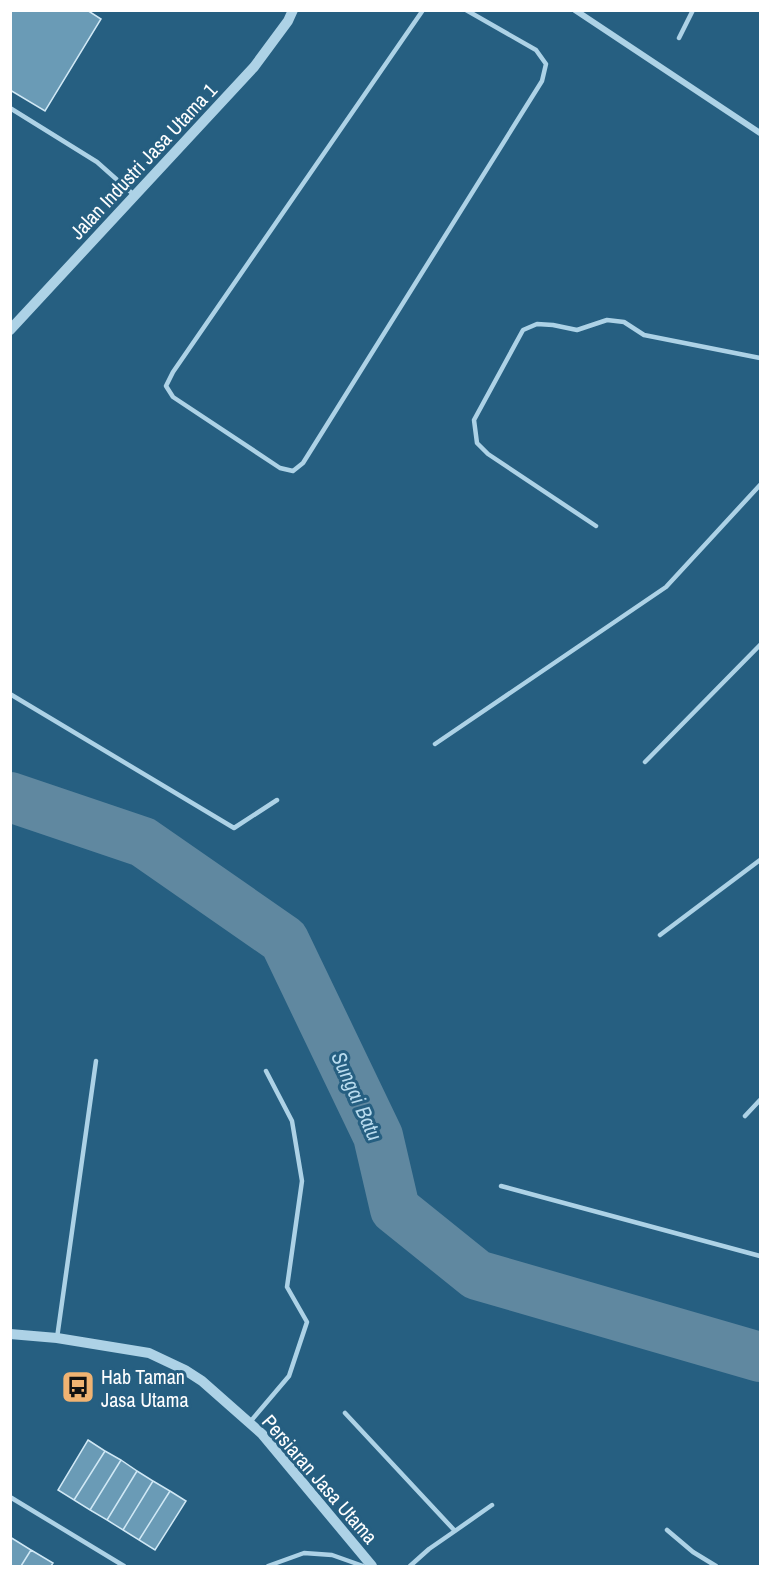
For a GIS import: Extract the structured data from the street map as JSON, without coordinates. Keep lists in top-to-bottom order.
{
  "streets": {
    "street": ["Jalan Industri Jasa Utama 1", "Persiaran Jasa Utama"]
  },
  "water": ["Sungai Batu"],
  "places": {
    "bus stop": ["Hab Taman Jasa Utama"]
  }
}
